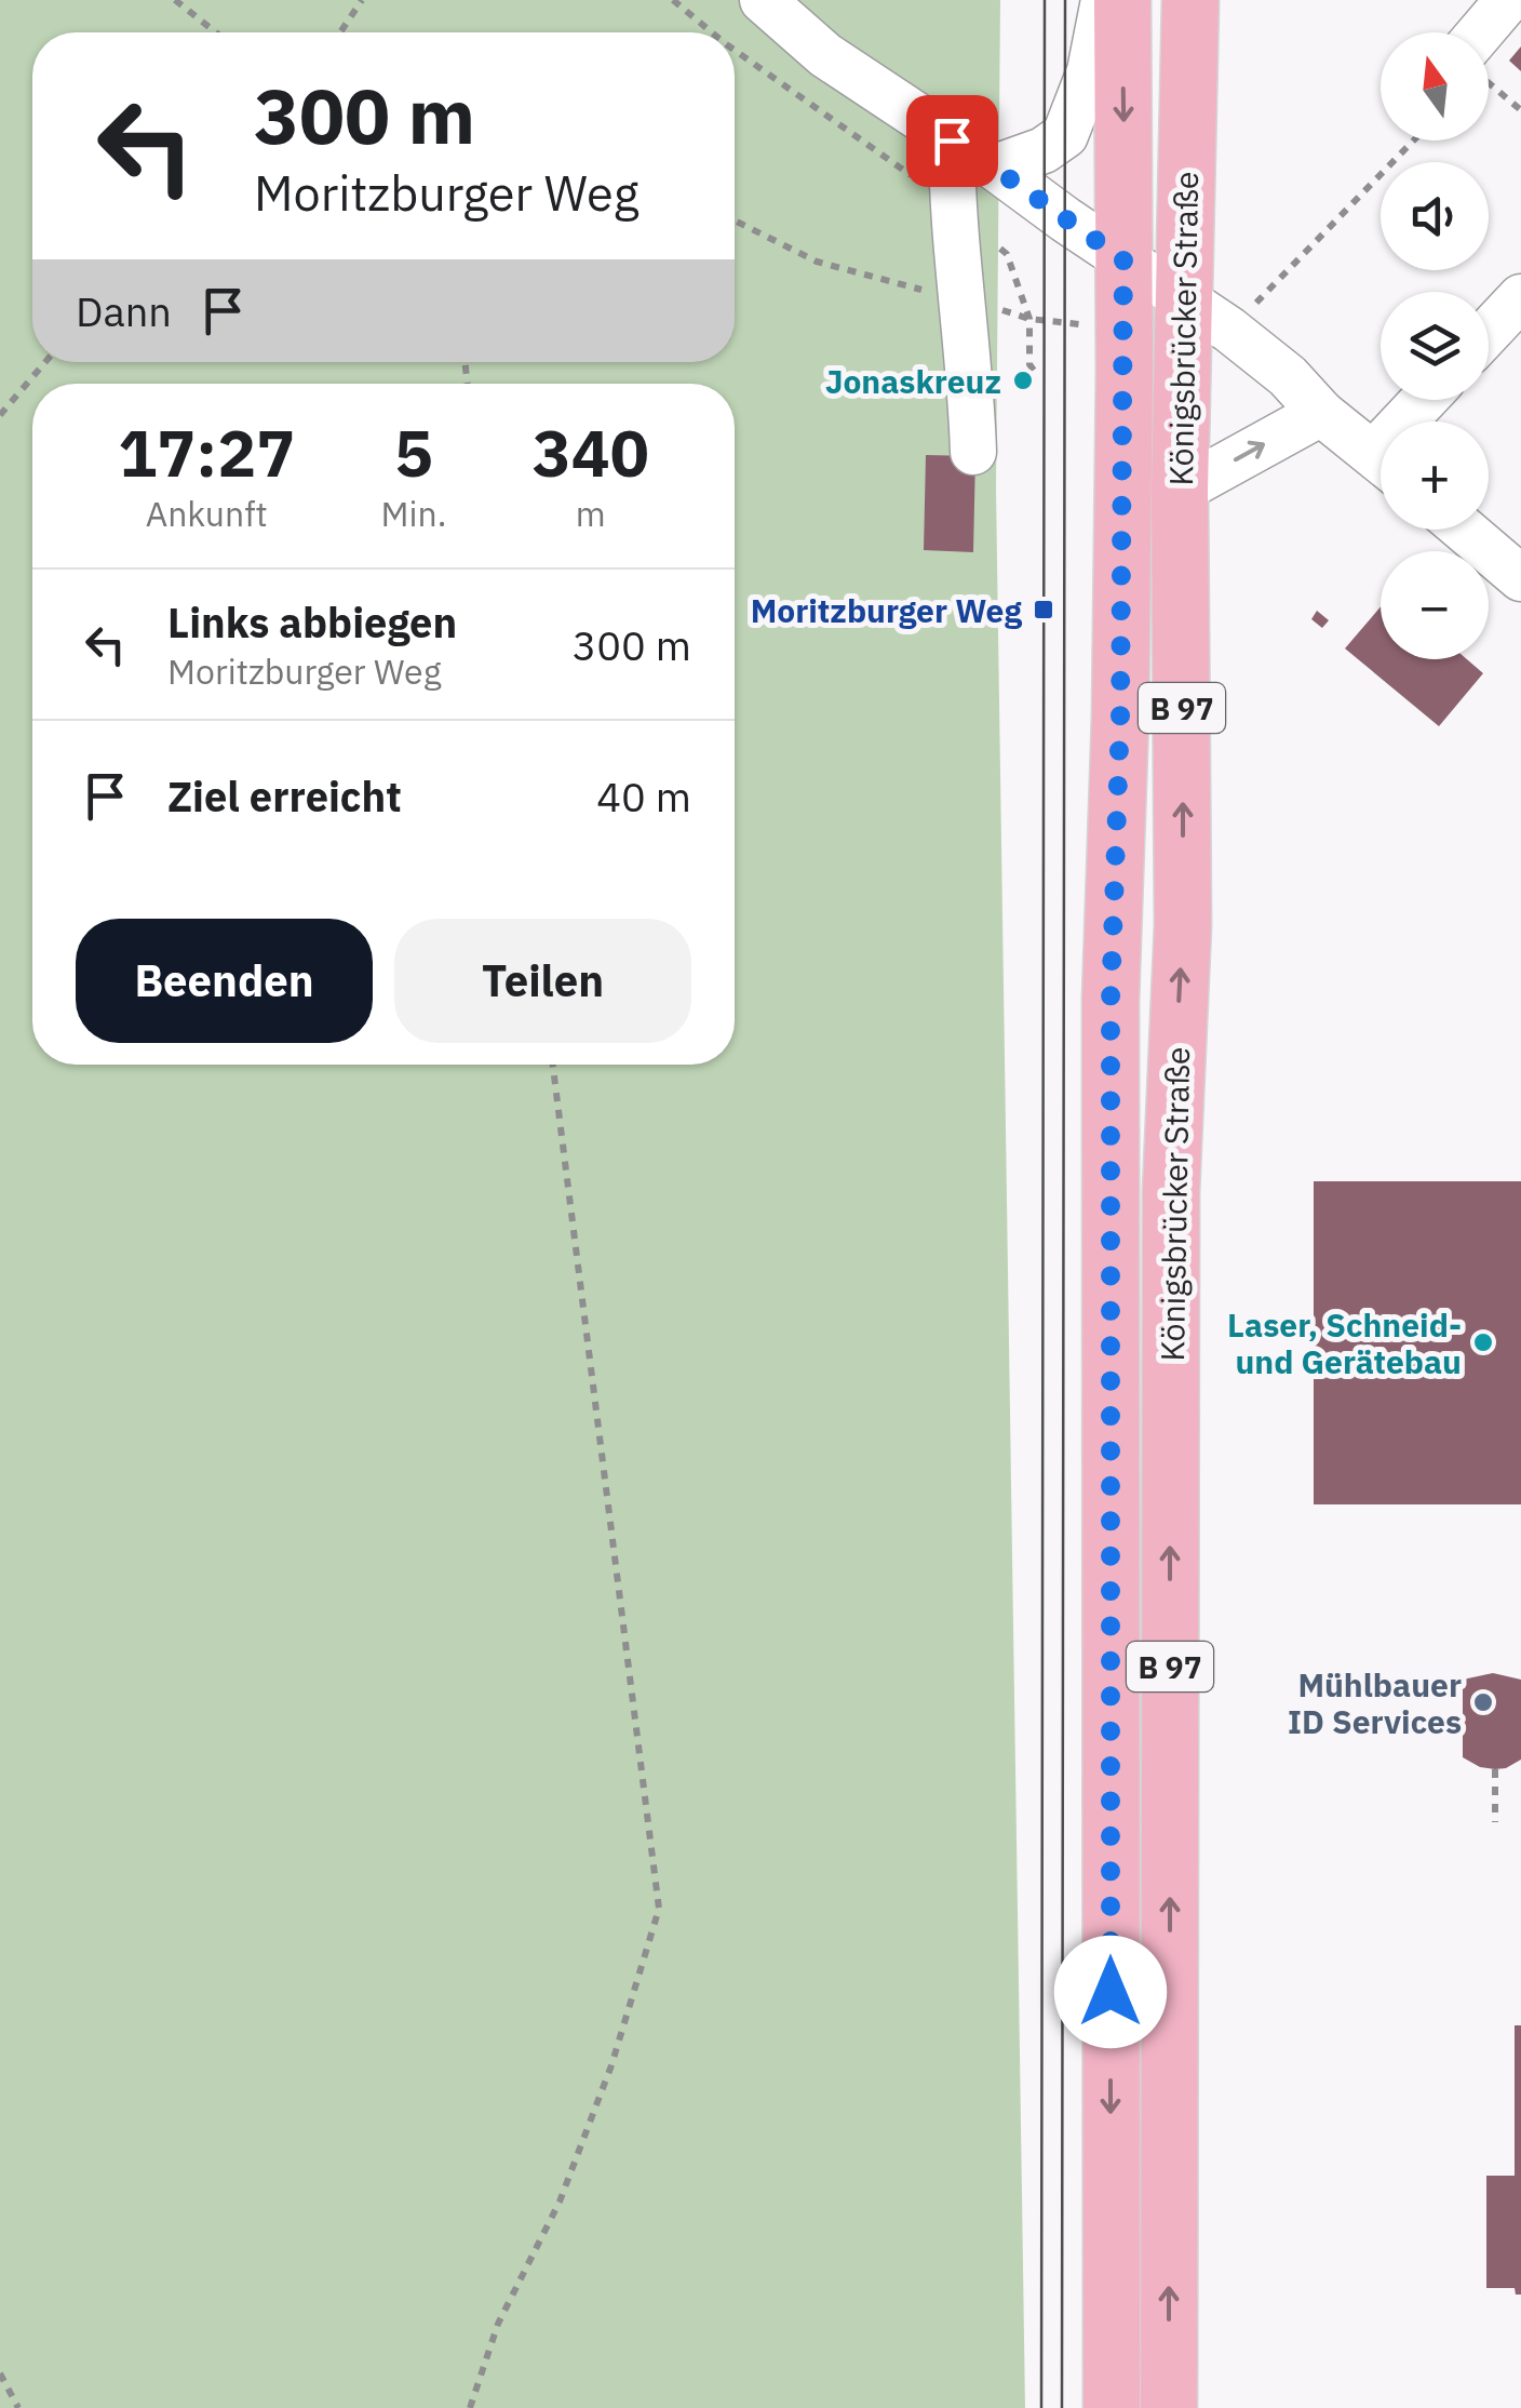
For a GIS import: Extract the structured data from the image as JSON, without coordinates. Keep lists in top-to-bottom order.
{
  "streets": {
    "main road": ["Königsbrücker Straße", "B 97"]
  },
  "places": {
    "other": ["Jonaskreuz", "Laser, Schneid- und Gerätebau", "Mühlbauer ID Services"],
    "transit": ["Moritzburger Weg"]
  },
  "north": "top",
  "page": {
    "map_buttons": ["+", "−"],
    "turn": ["300 m", "Moritzburger Weg"],
    "then": "Dann",
    "eta": [
      "17:27",
      "Ankunft",
      "5",
      "Min.",
      "340",
      "m"
    ],
    "list": [
      {
        "name": "Links abbiegen",
        "note": "Moritzburger Weg",
        "value": "300 m"
      },
      {
        "name": "Ziel erreicht",
        "value": "40 m"
      }
    ],
    "buttons": ["Beenden", "Teilen"]
  }
}
